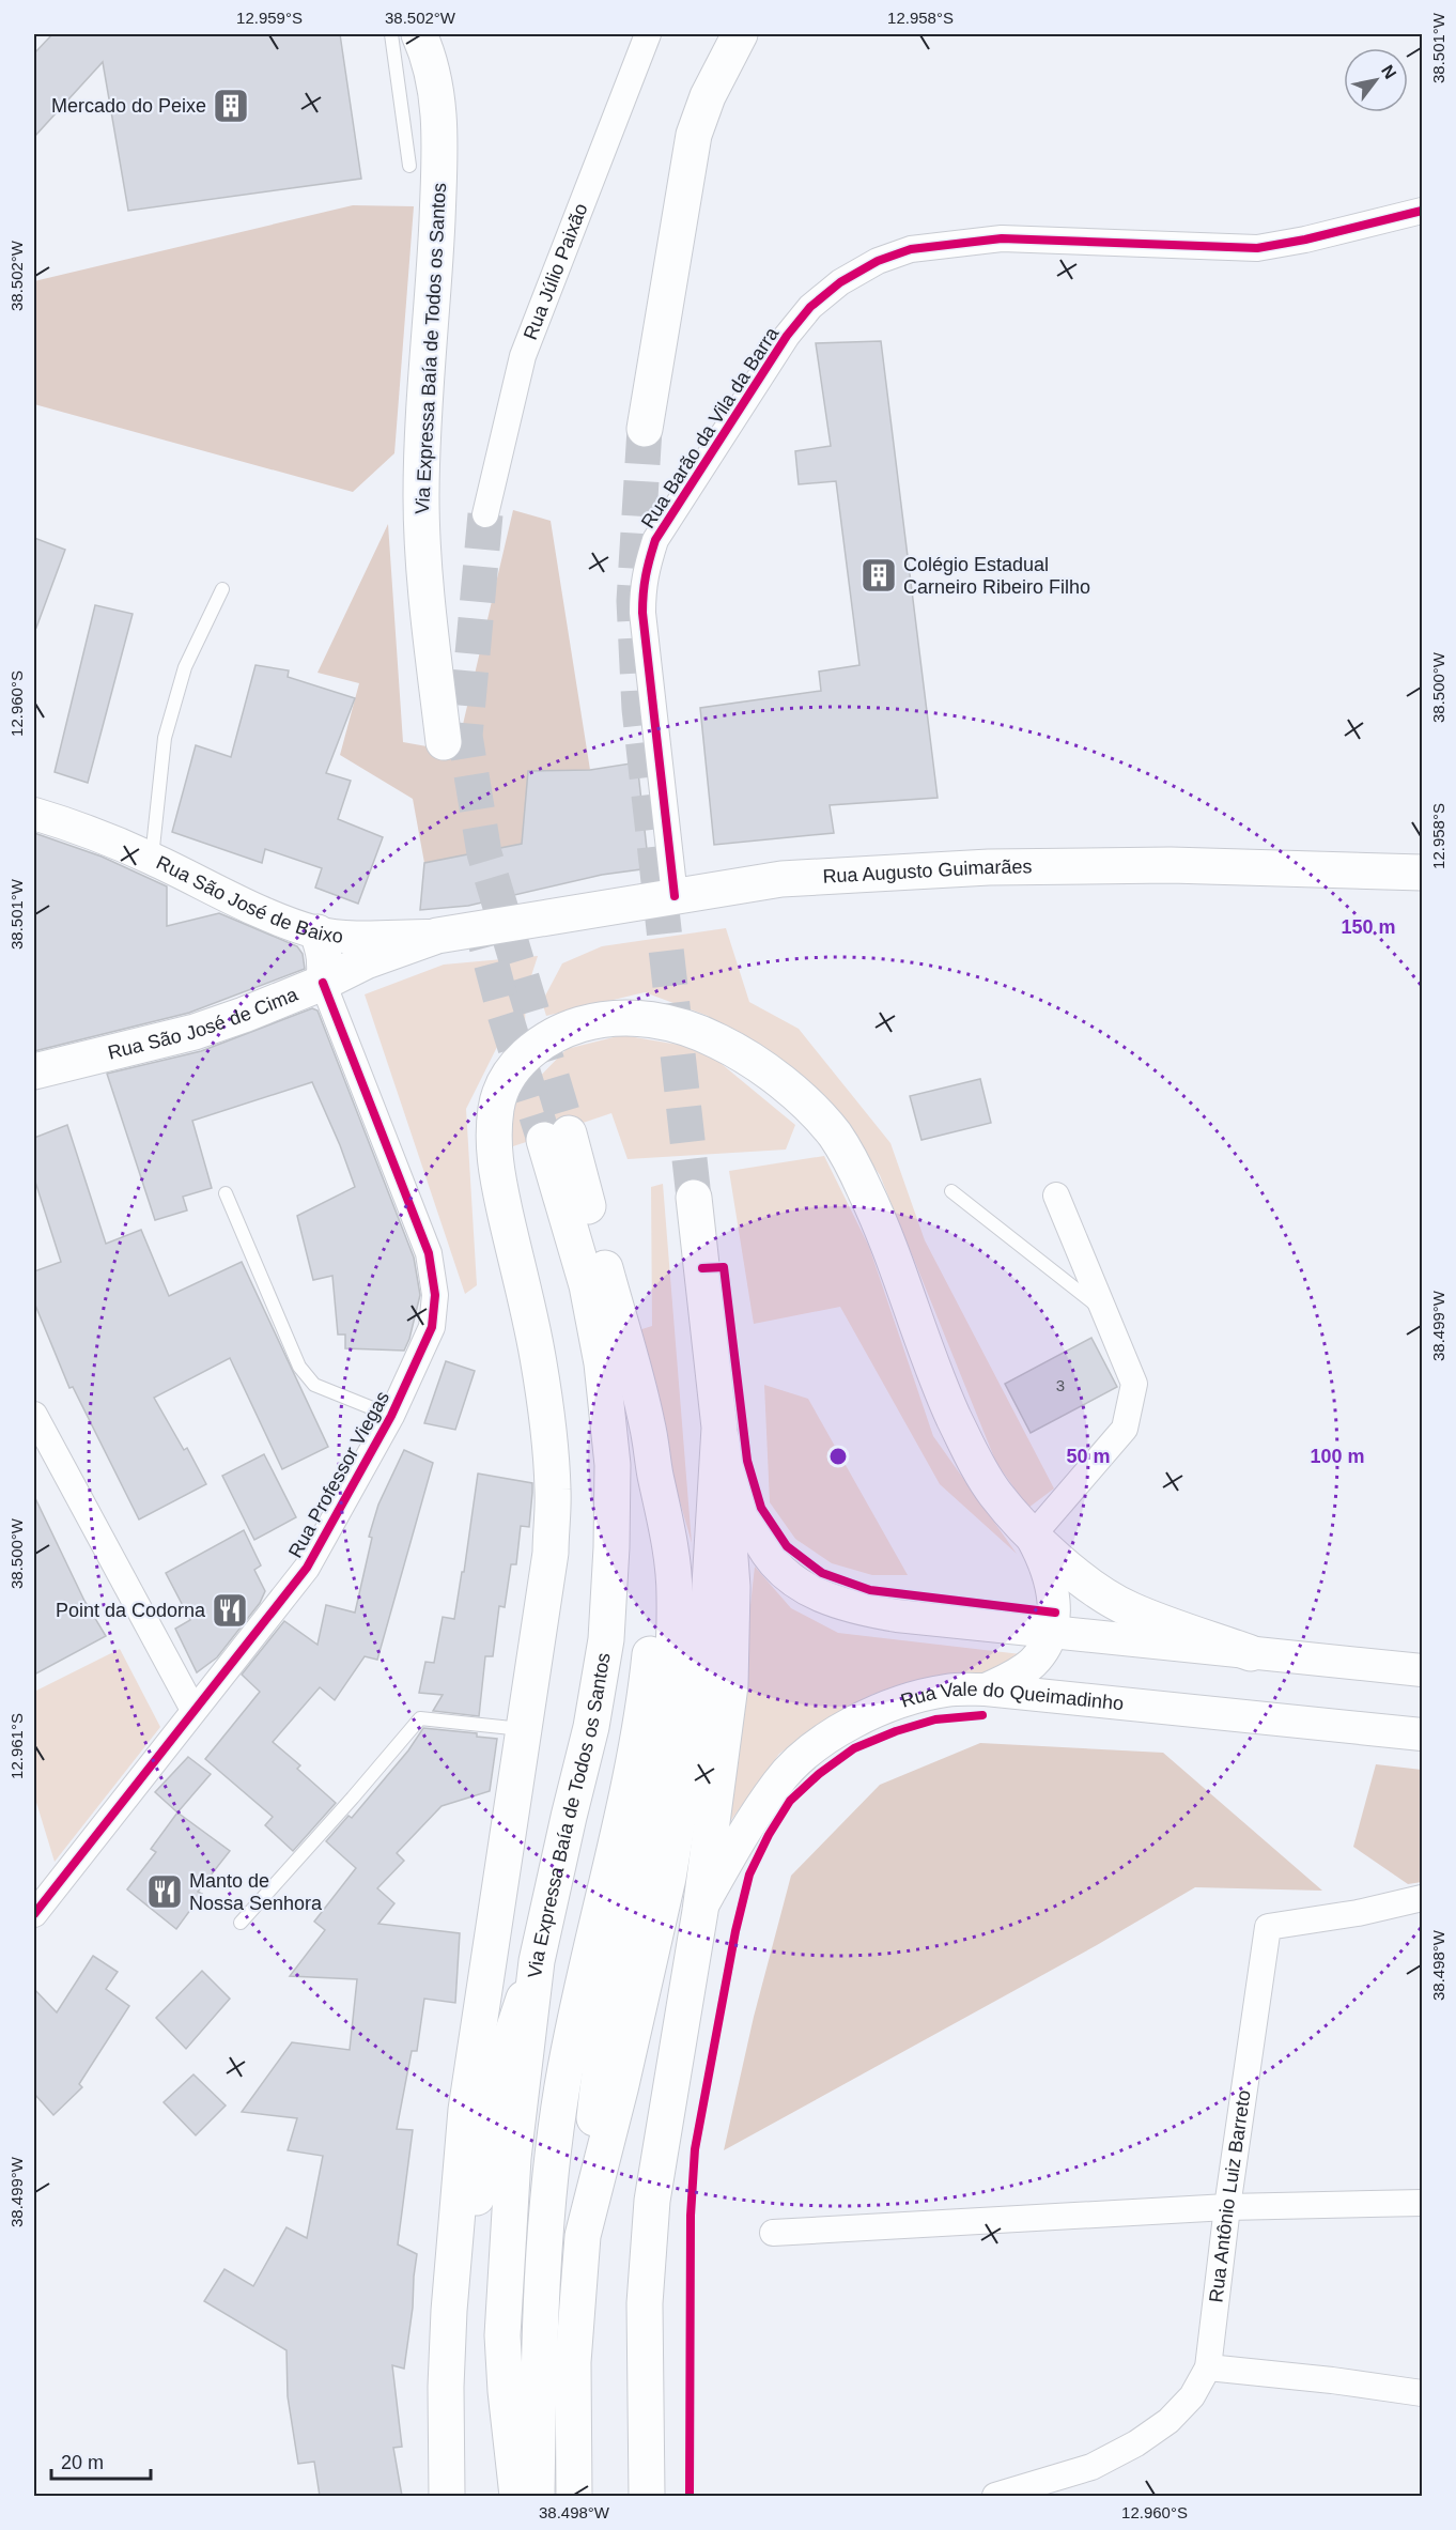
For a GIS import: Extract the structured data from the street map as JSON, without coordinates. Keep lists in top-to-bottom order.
{
  "streets": {
    "main road": ["Via Expressa Baía de Todos os Santos", "Rua Augusto Guimarães", "Rua São José de Cima"],
    "street": [
      "Rua Júlio Paixão",
      "Rua Barão da Vila da Barra",
      "Rua São José de Baixo",
      "Rua Professor Viegas",
      "Rua Vale do Queimadinho",
      "Rua Antônio Luiz Barreto"
    ]
  },
  "crossings": [
    ["Rua Barão da Vila da Barra", "Rua Augusto Guimarães"],
    ["Rua Augusto Guimarães", "Rua São José de Baixo"],
    ["Rua Augusto Guimarães", "Rua São José de Cima"],
    ["Rua São José de Baixo", "Rua São José de Cima"],
    ["Rua São José de Cima", "Rua Professor Viegas"]
  ],
  "places": {
    "building": ["Mercado do Peixe", "Colégio Estadual Carneiro Ribeiro Filho"],
    "restaurant": ["Point da Codorna", "Manto de Nossa Senhora"]
  },
  "house_numbers": ["3"],
  "scale_bar": "20 m",
  "north": "top right",
  "coordinates": [
    "12.959°S",
    "38.502°W",
    "12.958°S",
    "38.501°W",
    "38.500°W",
    "12.960°S",
    "38.499°W",
    "12.961°S",
    "38.498°W"
  ],
  "rings": ["150 m", "50 m", "100 m"]
}
